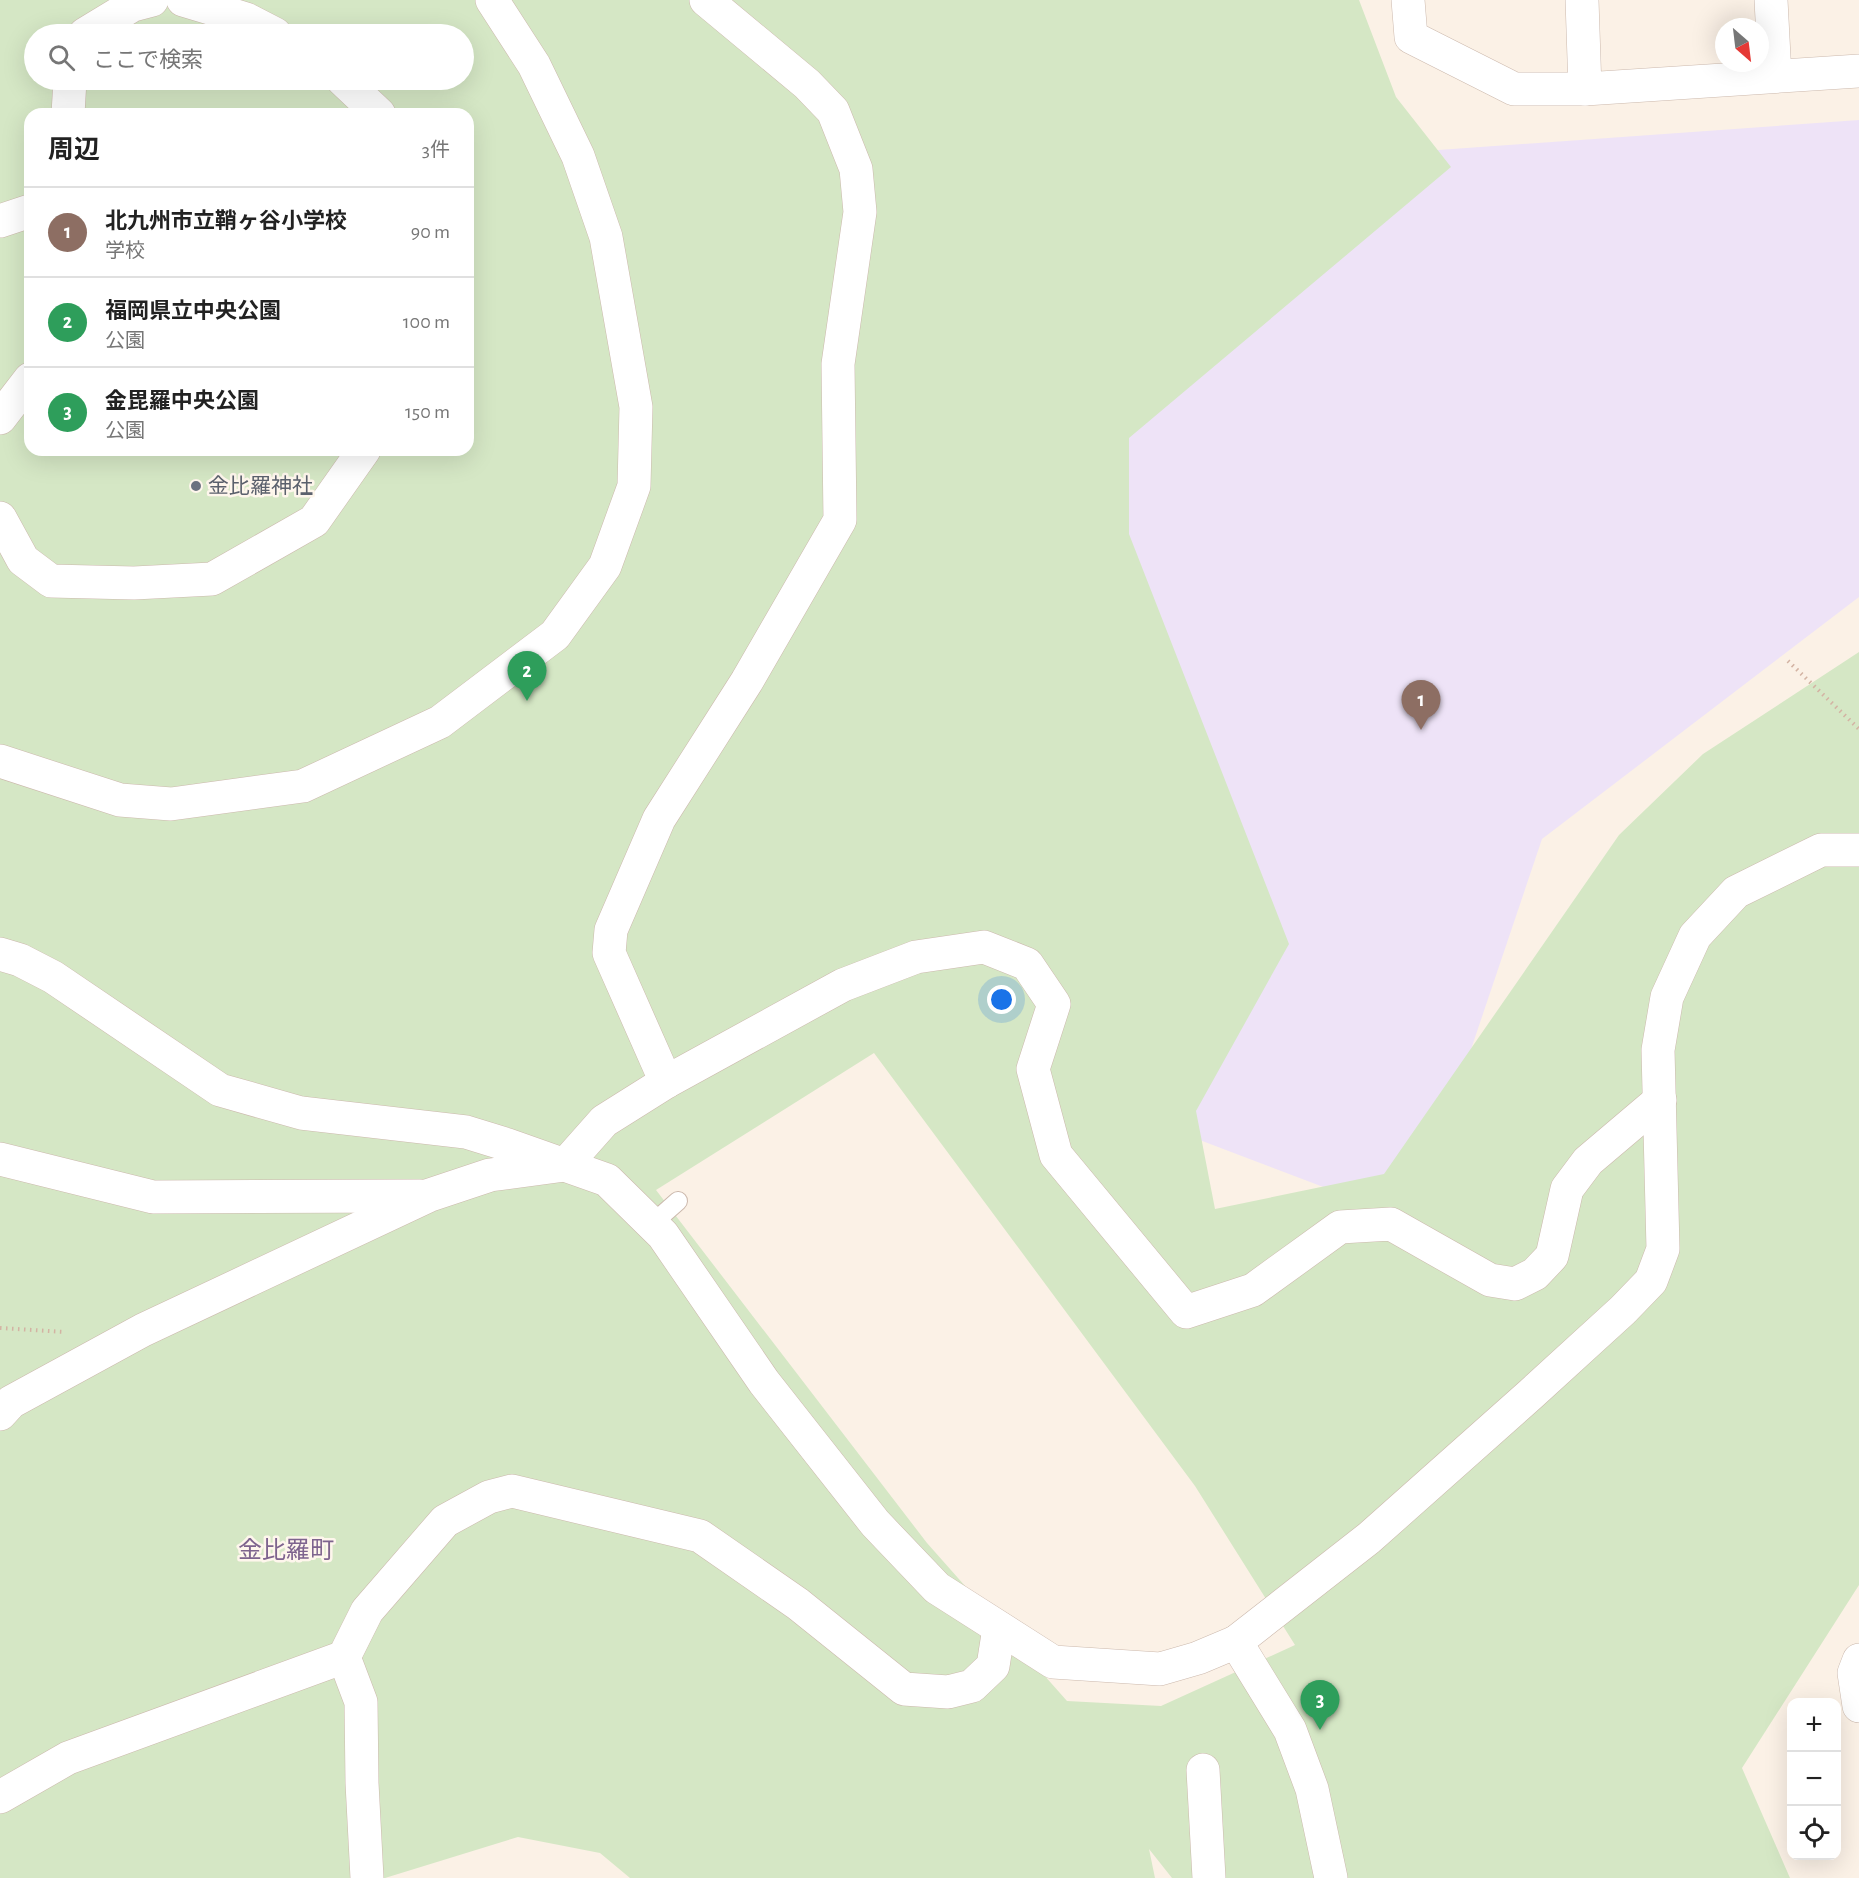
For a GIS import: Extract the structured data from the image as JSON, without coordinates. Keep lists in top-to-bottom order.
{
  "districts": ["金比羅町"],
  "places": ["金比羅神社"],
  "north": "bottom right",
  "page": {
    "search": "ここで検索",
    "heading": ["周辺", "3件"],
    "list": [
      {
        "mark": "1",
        "name": "北九州市立鞘ヶ谷小学校",
        "note": "学校",
        "value": "90 m"
      },
      {
        "mark": "2",
        "name": "福岡県立中央公園",
        "note": "公園",
        "value": "100 m"
      },
      {
        "mark": "3",
        "name": "金毘羅中央公園",
        "note": "公園",
        "value": "150 m"
      }
    ],
    "pins": ["2", "1", "3"],
    "map_buttons": ["+", "−"]
  }
}
